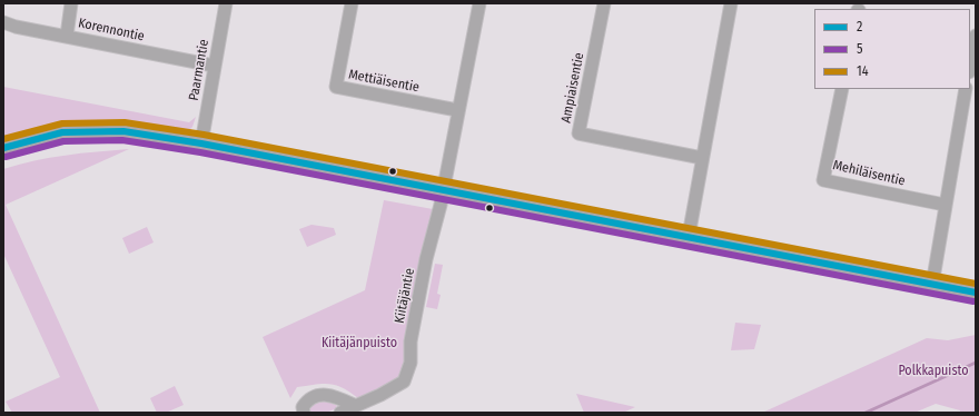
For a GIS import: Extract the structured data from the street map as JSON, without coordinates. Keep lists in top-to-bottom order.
{
  "streets": {
    "street": [
      "Korennontie",
      "Paarmantie",
      "Mettiäisentie",
      "Ampiaisentie",
      "Mehiläisentie",
      "Kiitäjäntie"
    ]
  },
  "crossings": [
    ["Korennontie", "Paarmantie"]
  ],
  "parks": ["Kiitäjänpuisto", "Polkkapuisto"],
  "lines": ["transit line 14", "transit line 2", "transit line 5"],
  "legend": ["2", "5", "14"]
}
